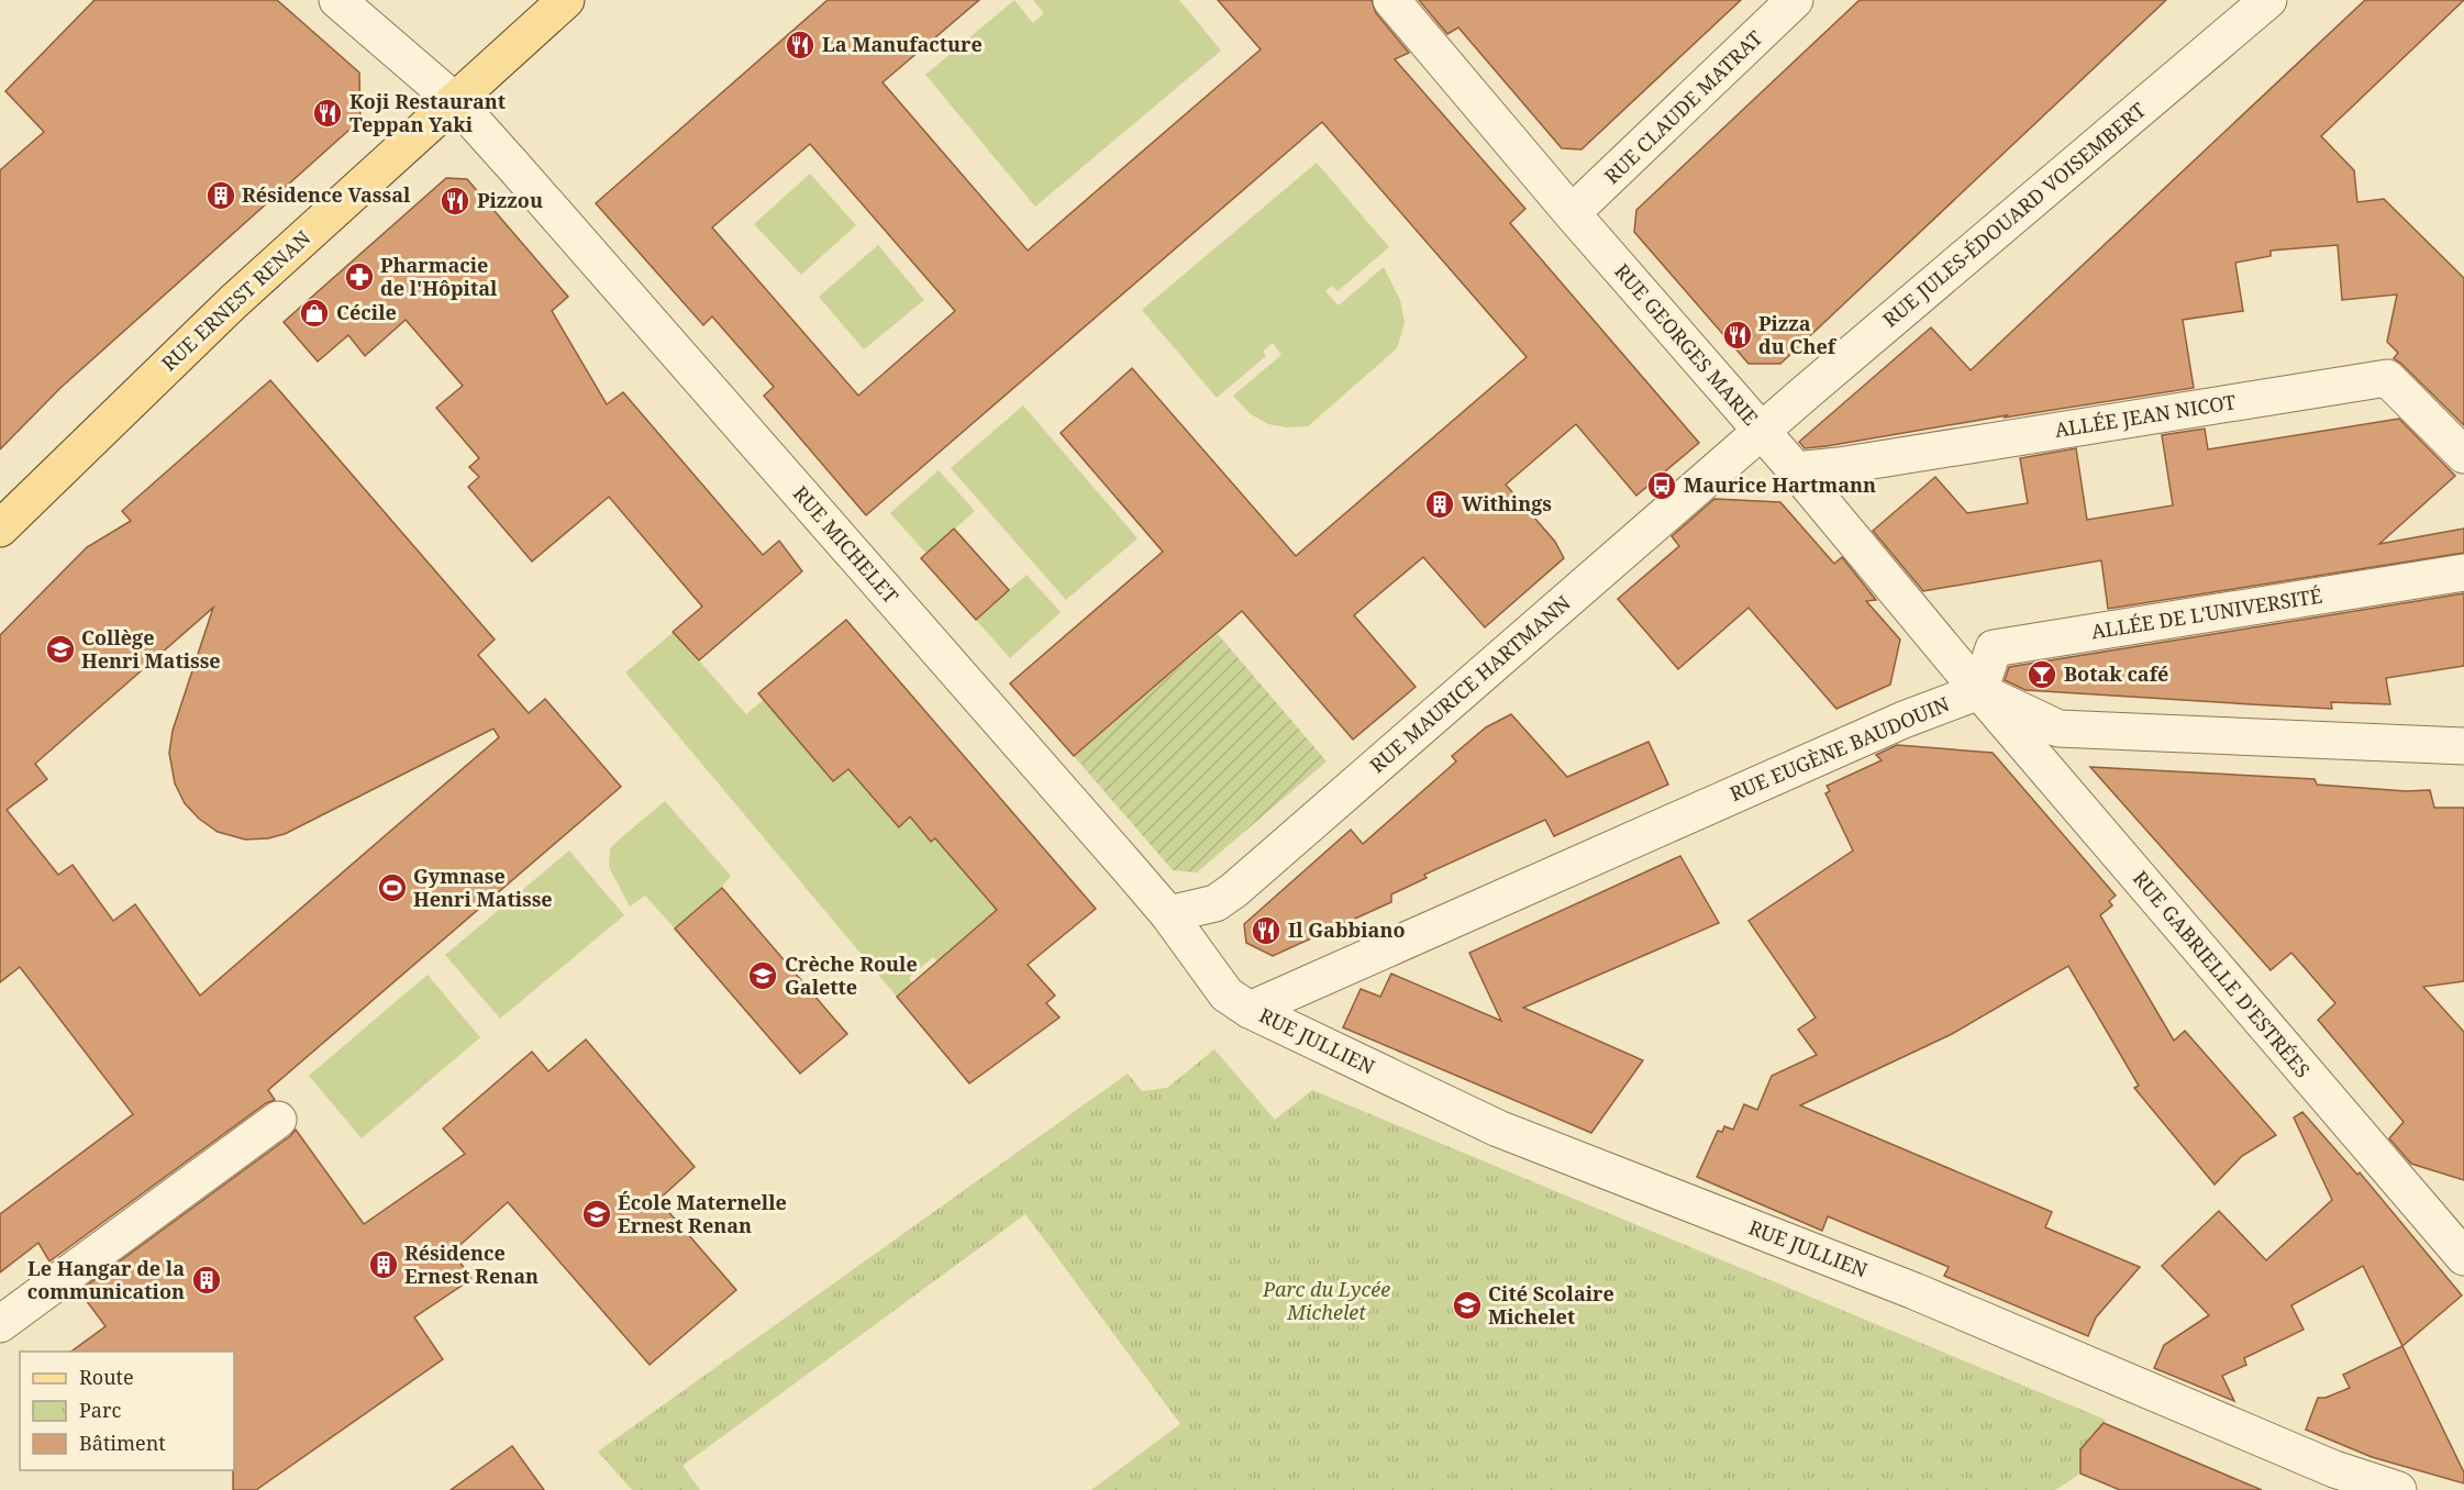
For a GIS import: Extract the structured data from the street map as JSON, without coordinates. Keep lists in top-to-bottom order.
{
  "streets": {
    "main road": ["RUE ERNEST RENAN"],
    "street": [
      "RUE CLAUDE MATRAT",
      "RUE JULES-ÉDOUARD VOISEMBERT",
      "RUE GEORGES MARIE",
      "ALLÉE JEAN NICOT",
      "RUE MICHELET",
      "ALLÉE DE L'UNIVERSITÉ",
      "RUE MAURICE HARTMANN",
      "RUE EUGÈNE BAUDOUIN",
      "RUE GABRIELLE D'ESTRÉES",
      "RUE JULLIEN"
    ]
  },
  "crossings": [
    ["RUE CLAUDE MATRAT", "RUE GEORGES MARIE"],
    ["RUE JULES-ÉDOUARD VOISEMBERT", "RUE GEORGES MARIE"],
    ["RUE JULES-ÉDOUARD VOISEMBERT", "RUE MAURICE HARTMANN"],
    ["RUE ERNEST RENAN", "RUE MICHELET"],
    ["RUE GEORGES MARIE", "ALLÉE JEAN NICOT"],
    ["RUE GEORGES MARIE", "ALLÉE DE L'UNIVERSITÉ"],
    ["RUE GEORGES MARIE", "RUE MAURICE HARTMANN"],
    ["RUE GEORGES MARIE", "RUE EUGÈNE BAUDOUIN"],
    ["RUE GEORGES MARIE", "RUE GABRIELLE D'ESTRÉES"],
    ["RUE MICHELET", "RUE MAURICE HARTMANN"],
    ["RUE MICHELET", "RUE EUGÈNE BAUDOUIN"],
    ["RUE MICHELET", "RUE JULLIEN"],
    ["ALLÉE DE L'UNIVERSITÉ", "RUE EUGÈNE BAUDOUIN"],
    ["ALLÉE DE L'UNIVERSITÉ", "RUE GABRIELLE D'ESTRÉES"],
    ["RUE EUGÈNE BAUDOUIN", "RUE GABRIELLE D'ESTRÉES"],
    ["RUE EUGÈNE BAUDOUIN", "RUE JULLIEN"]
  ],
  "parks": ["Parc du Lycée Michelet"],
  "places": {
    "restaurant": [
      "La Manufacture",
      "Koji Restaurant Teppan Yaki",
      "Pizzou",
      "Pizza du Chef",
      "Il Gabbiano"
    ],
    "building": [
      "Résidence Vassal",
      "Withings",
      "Résidence Ernest Renan",
      "Le Hangar de la communication"
    ],
    "pharmacy": ["Pharmacie de l'Hôpital"],
    "shop": ["Cécile"],
    "bus stop": ["Maurice Hartmann"],
    "school or university": [
      "Collège Henri Matisse",
      "Crèche Roule Galette",
      "École Maternelle Ernest Renan",
      "Cité Scolaire Michelet"
    ],
    "bar": ["Botak café"],
    "sports": ["Gymnase Henri Matisse"]
  },
  "legend": ["Route", "Parc", "Bâtiment"]
}
